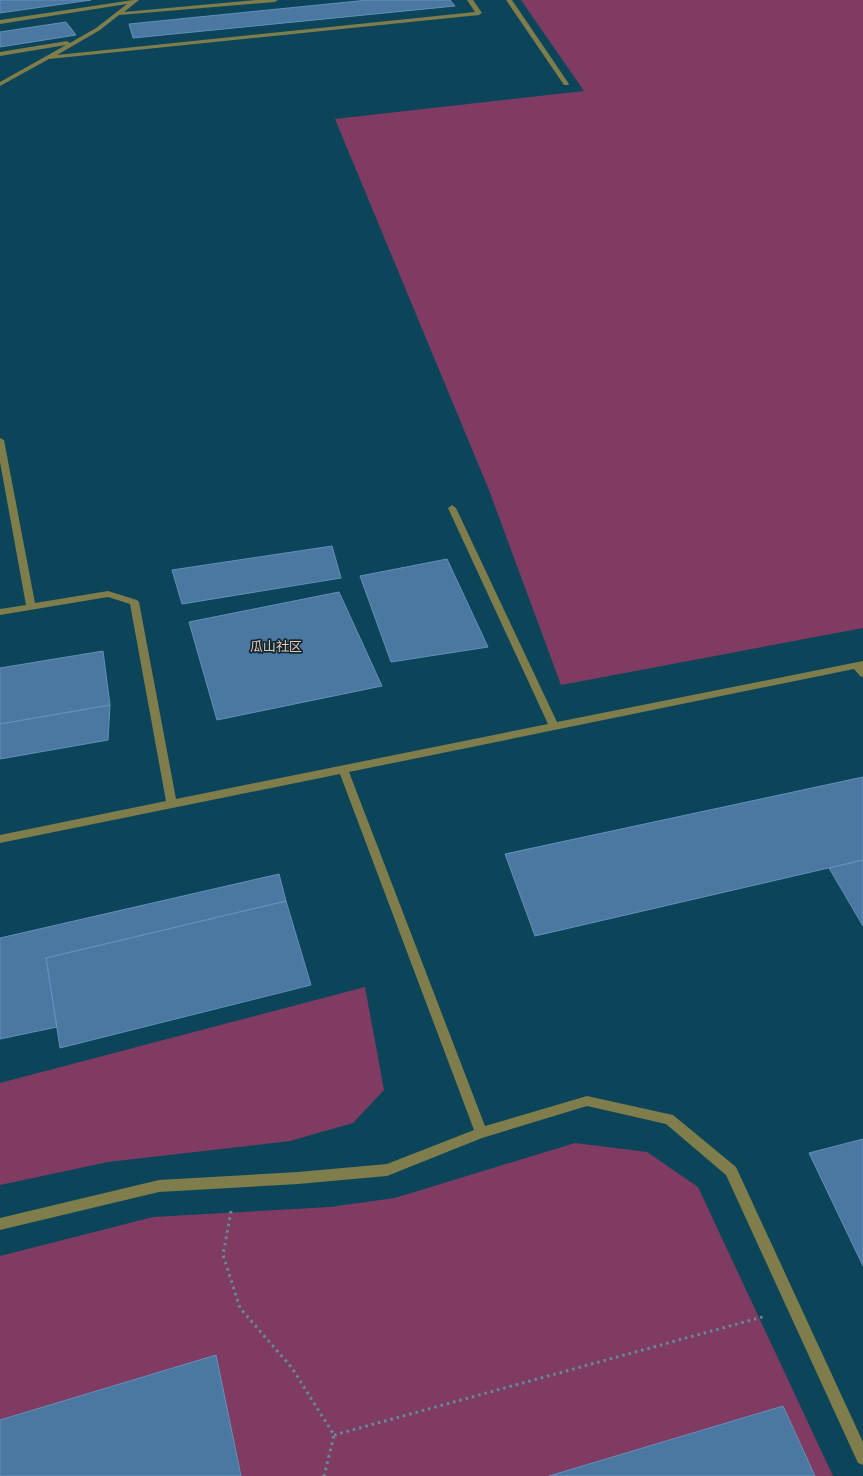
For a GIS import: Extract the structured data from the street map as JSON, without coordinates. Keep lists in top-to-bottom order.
{
  "districts": ["瓜山社区"]
}
